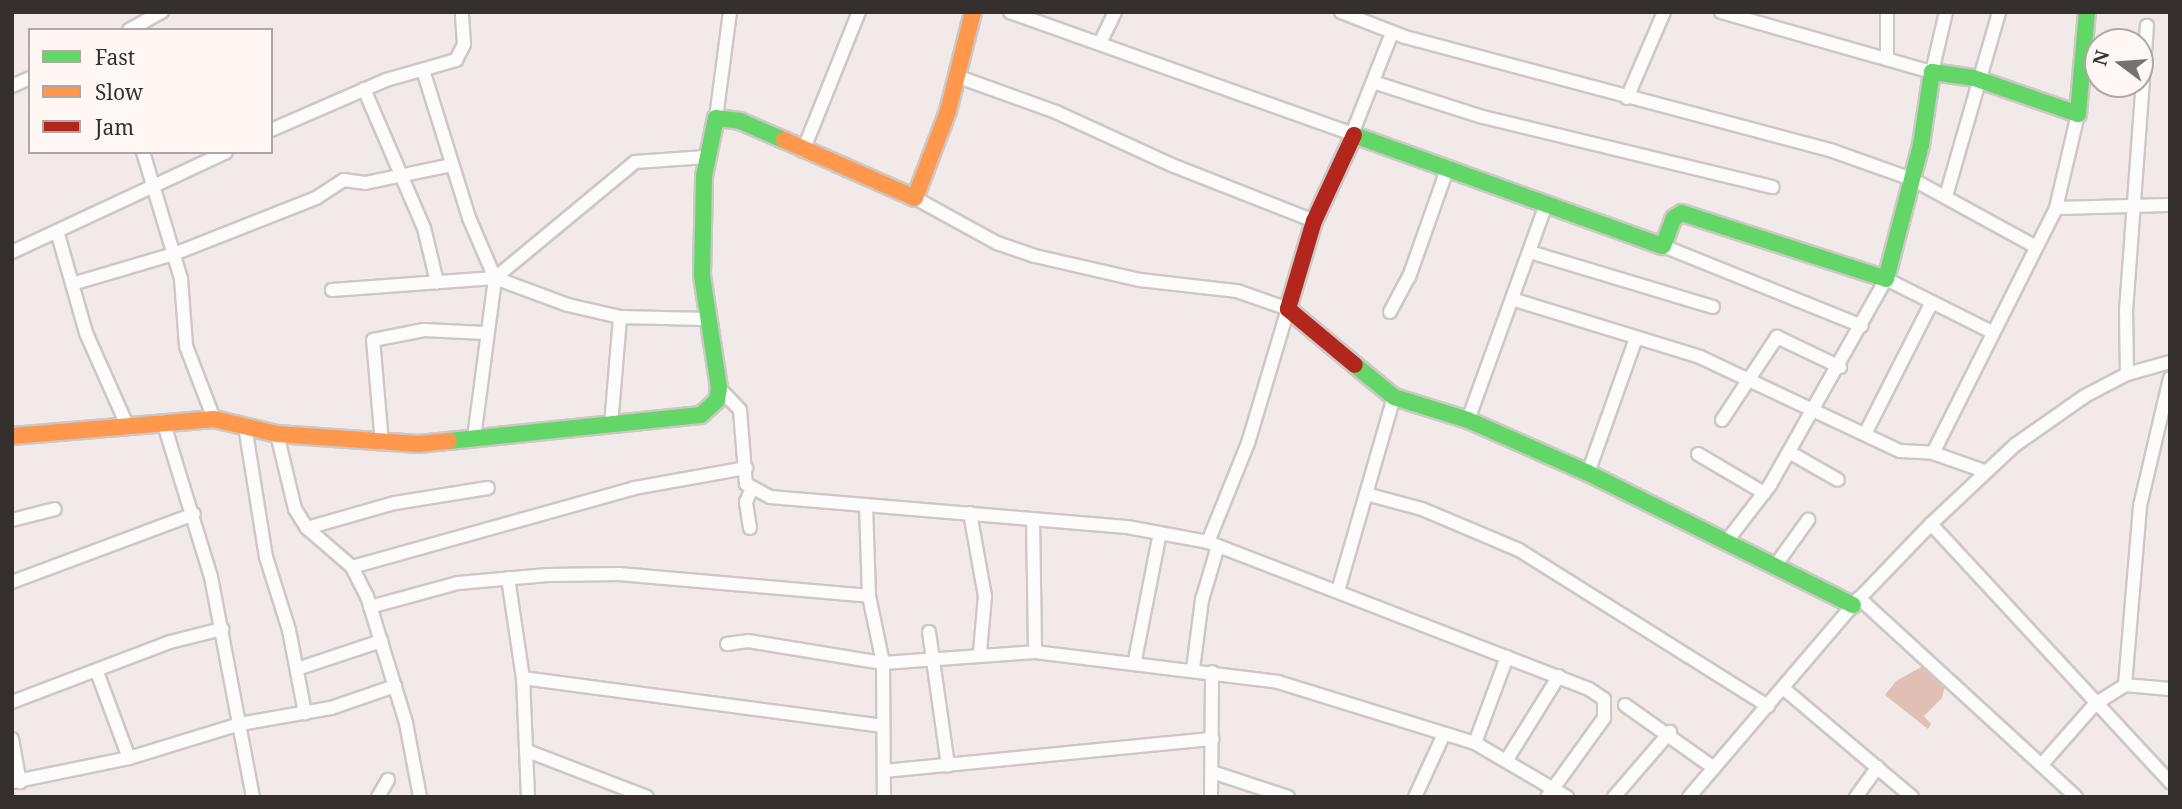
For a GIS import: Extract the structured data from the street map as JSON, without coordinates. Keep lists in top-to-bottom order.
{
  "legend": ["Fast", "Slow", "Jam"],
  "north": "left"
}
